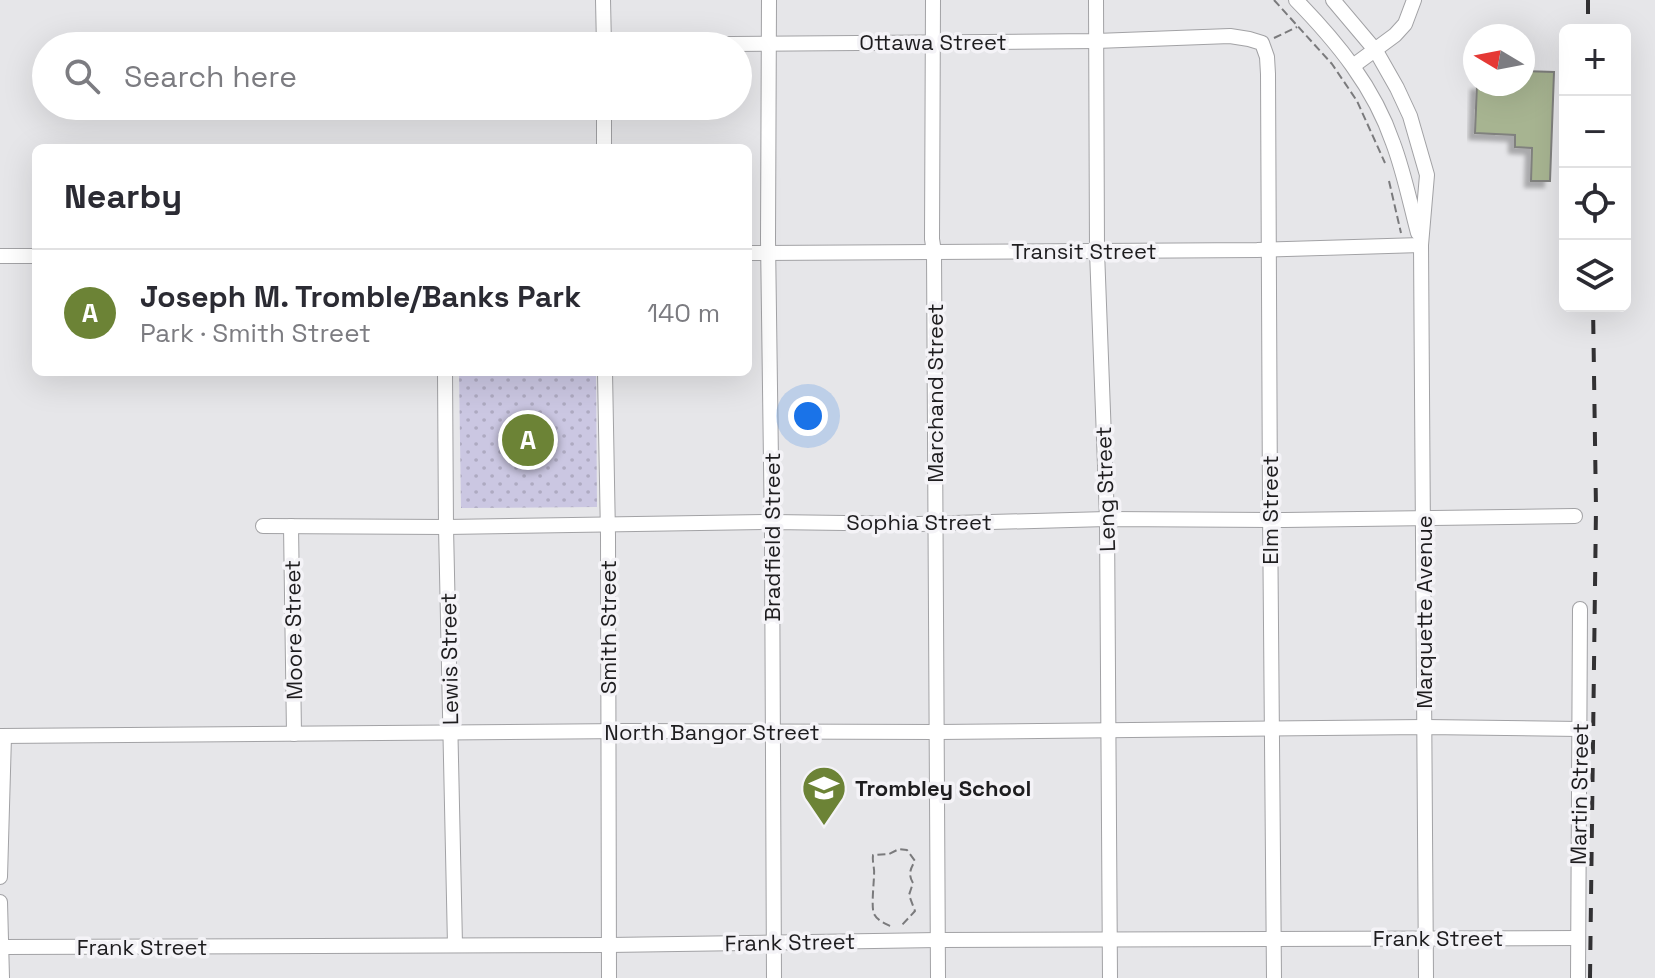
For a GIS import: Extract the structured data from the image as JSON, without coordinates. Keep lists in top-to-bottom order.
{
  "streets": {
    "street": [
      "Ottawa Street",
      "Transit Street",
      "Marchand Street",
      "Leng Street",
      "Elm Street",
      "Sophia Street",
      "Bradfield Street",
      "Marquette Avenue",
      "Smith Street",
      "Moore Street",
      "Lewis Street",
      "North Bangor Street",
      "Martin Street",
      "Frank Street"
    ]
  },
  "crossings": [
    ["Ottawa Street", "Marchand Street"],
    ["Ottawa Street", "Leng Street"],
    ["Ottawa Street", "Elm Street"],
    ["Ottawa Street", "Bradfield Street"],
    ["Transit Street", "Marchand Street"],
    ["Transit Street", "Leng Street"],
    ["Transit Street", "Elm Street"],
    ["Transit Street", "Bradfield Street"],
    ["Transit Street", "Marquette Avenue"],
    ["Marchand Street", "Sophia Street"],
    ["Marchand Street", "North Bangor Street"],
    ["Marchand Street", "Frank Street"],
    ["Leng Street", "Sophia Street"],
    ["Leng Street", "North Bangor Street"],
    ["Leng Street", "Frank Street"],
    ["Elm Street", "Sophia Street"],
    ["Elm Street", "North Bangor Street"],
    ["Elm Street", "Frank Street"],
    ["Sophia Street", "Bradfield Street"],
    ["Sophia Street", "Marquette Avenue"],
    ["Sophia Street", "Smith Street"],
    ["Sophia Street", "Moore Street"],
    ["Sophia Street", "Lewis Street"],
    ["Bradfield Street", "North Bangor Street"],
    ["Bradfield Street", "Frank Street"],
    ["Marquette Avenue", "North Bangor Street"],
    ["Marquette Avenue", "Frank Street"],
    ["Smith Street", "North Bangor Street"],
    ["Smith Street", "Frank Street"],
    ["Moore Street", "North Bangor Street"],
    ["Lewis Street", "North Bangor Street"],
    ["Lewis Street", "Frank Street"],
    ["North Bangor Street", "Martin Street"],
    ["Martin Street", "Frank Street"]
  ],
  "places": {
    "school or university": ["Trombley School"]
  },
  "north": "left",
  "page": {
    "map_buttons": ["+", "−"],
    "search": "Search here",
    "heading": "Nearby",
    "list": [
      {
        "mark": "A",
        "name": "Joseph M. Tromble/Banks Park",
        "note": "Park · Smith Street",
        "value": "140 m"
      }
    ],
    "pins": "A"
  }
}
